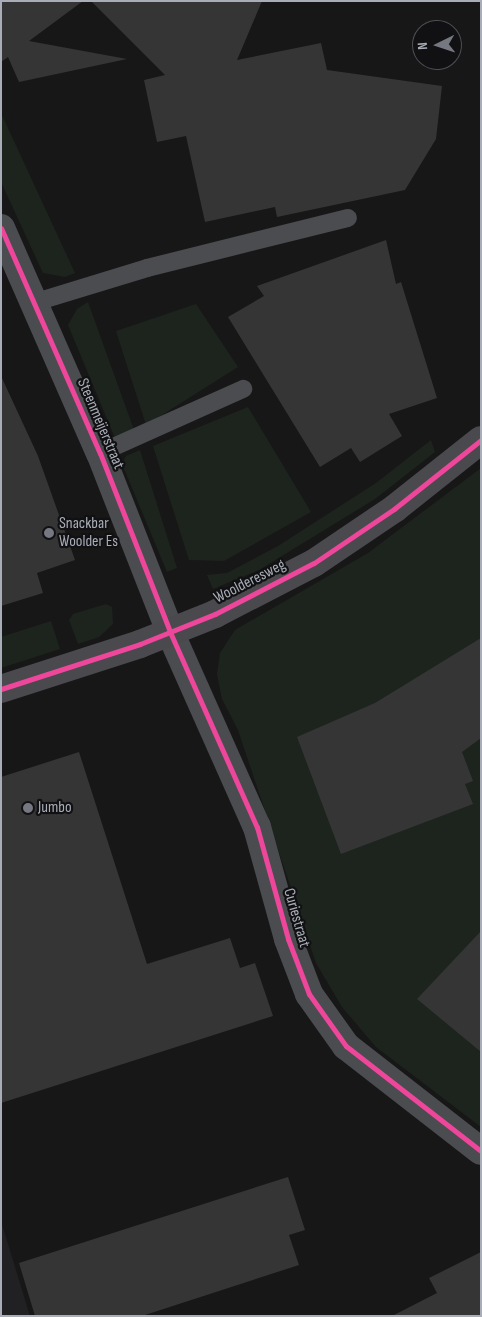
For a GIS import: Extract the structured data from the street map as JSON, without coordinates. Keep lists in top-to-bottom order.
{
  "streets": {
    "street": ["Steenmeijerstraat", "Woolderesweg", "Curiestraat"]
  },
  "crossings": [
    ["Steenmeijerstraat", "Woolderesweg"],
    ["Steenmeijerstraat", "Curiestraat"],
    ["Woolderesweg", "Curiestraat"]
  ],
  "places": ["Snackbar Woolder Es", "Jumbo"],
  "north": "left"
}
